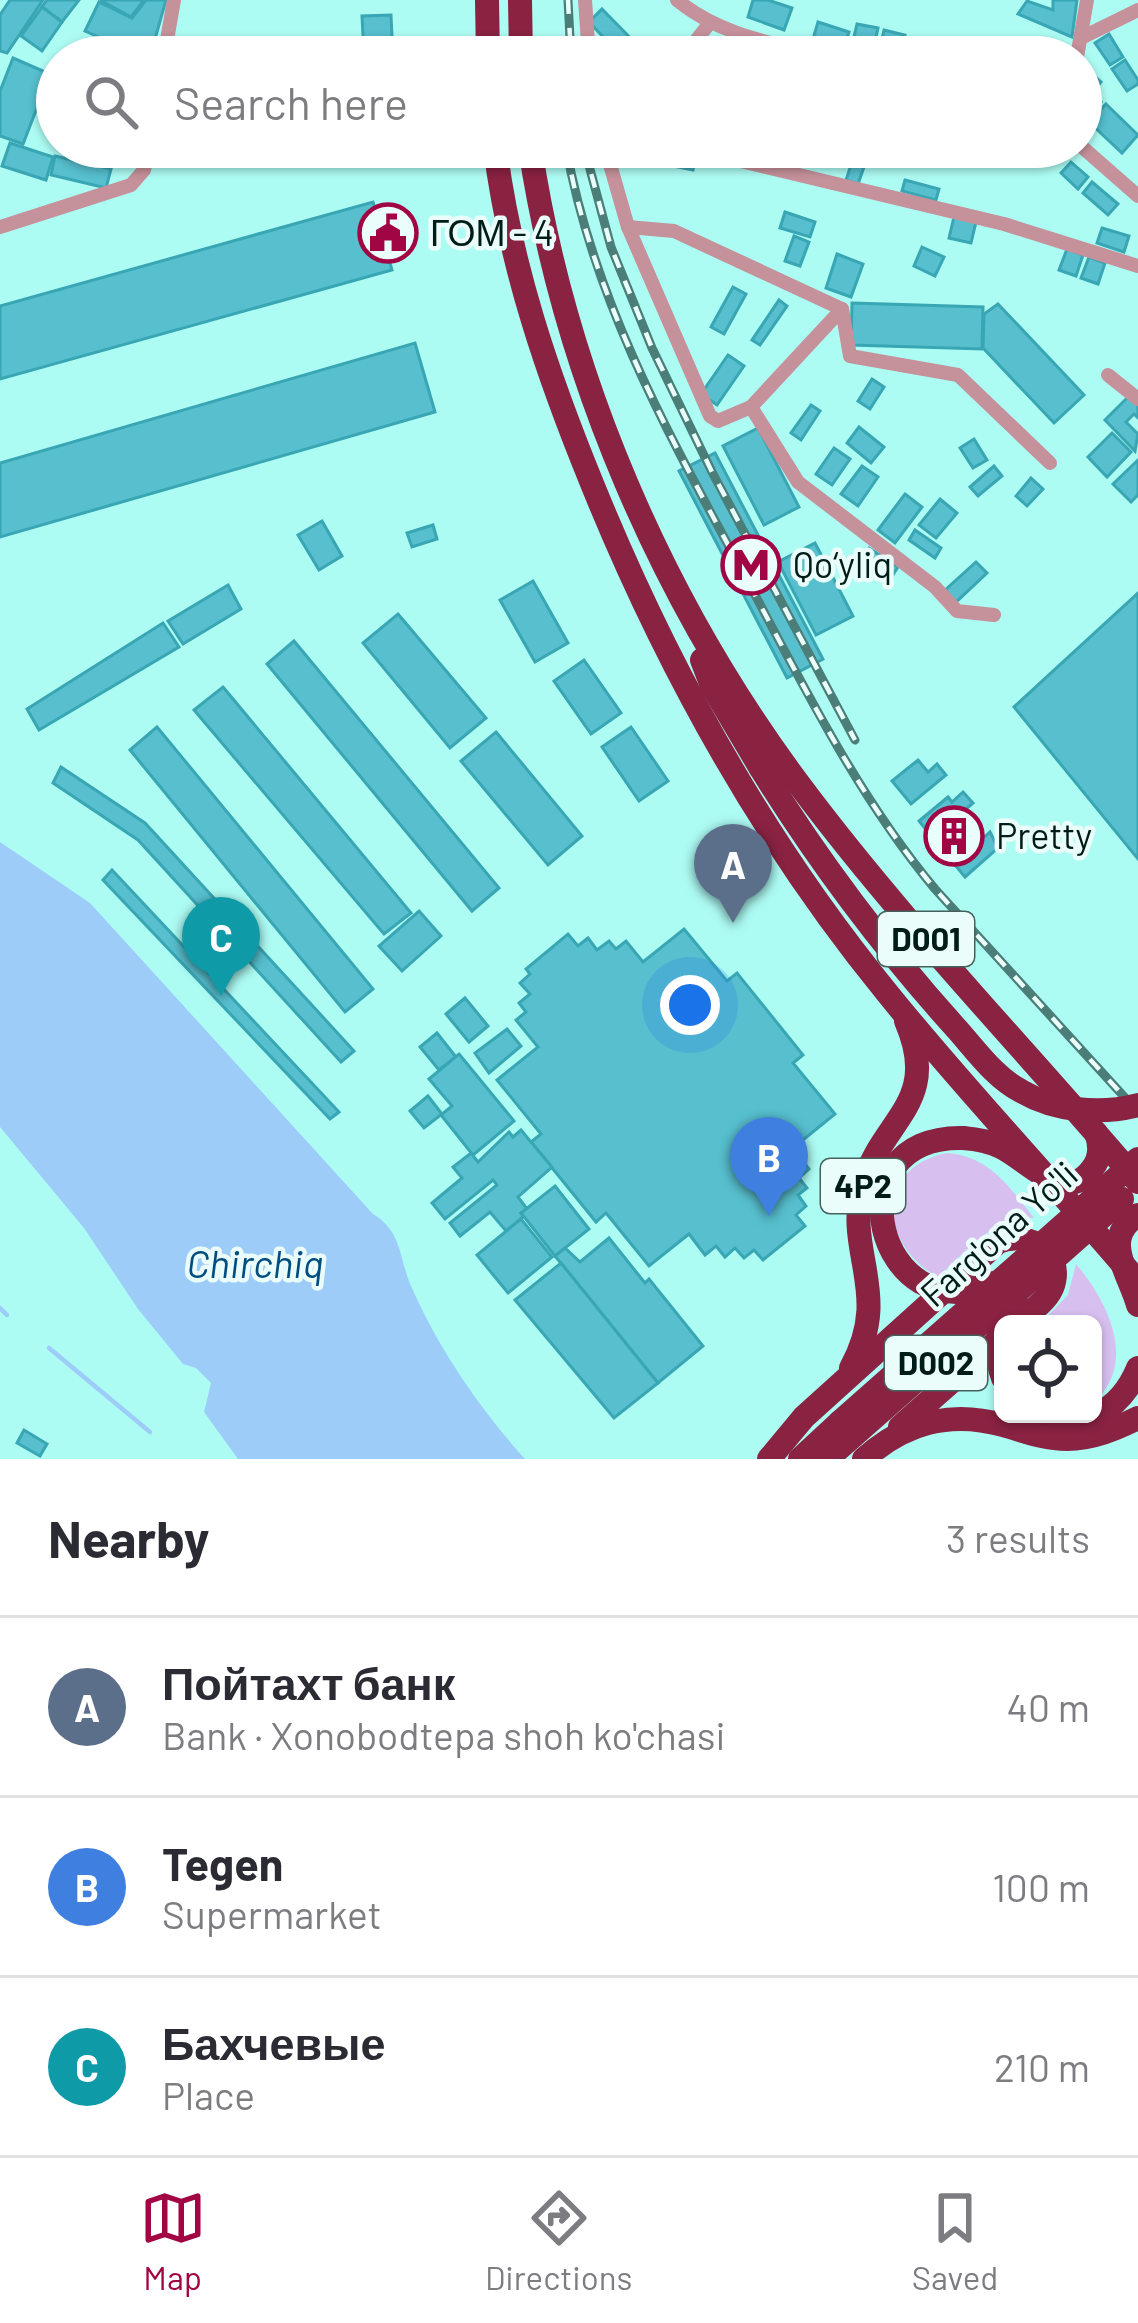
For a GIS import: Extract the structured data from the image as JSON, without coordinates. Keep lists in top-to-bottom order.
{
  "streets": {
    "highway": [
      "D001",
      "4P2",
      "Farg'ona Yo'li",
      "D002"
    ]
  },
  "crossings": [
    ["D001", "4P2"],
    ["D001", "Farg'ona Yo'li"]
  ],
  "water": ["Chirchiq"],
  "places": {
    "public building": ["ГОМ - 4"],
    "metro station": ["Qo‘yliq"],
    "building": ["Pretty"]
  },
  "page": {
    "search": "Search here",
    "pins": ["A", "C", "B"],
    "heading": ["Nearby", "3 results"],
    "list": [
      {
        "mark": "A",
        "name": "Пойтахт банк",
        "note": "Bank · Xonobodtepa shoh ko'chasi",
        "value": "40 m"
      },
      {
        "mark": "B",
        "name": "Tegen",
        "note": "Supermarket",
        "value": "100 m"
      },
      {
        "mark": "C",
        "name": "Бахчевые",
        "note": "Place",
        "value": "210 m"
      }
    ],
    "nav": ["Map", "Directions", "Saved"]
  }
}
